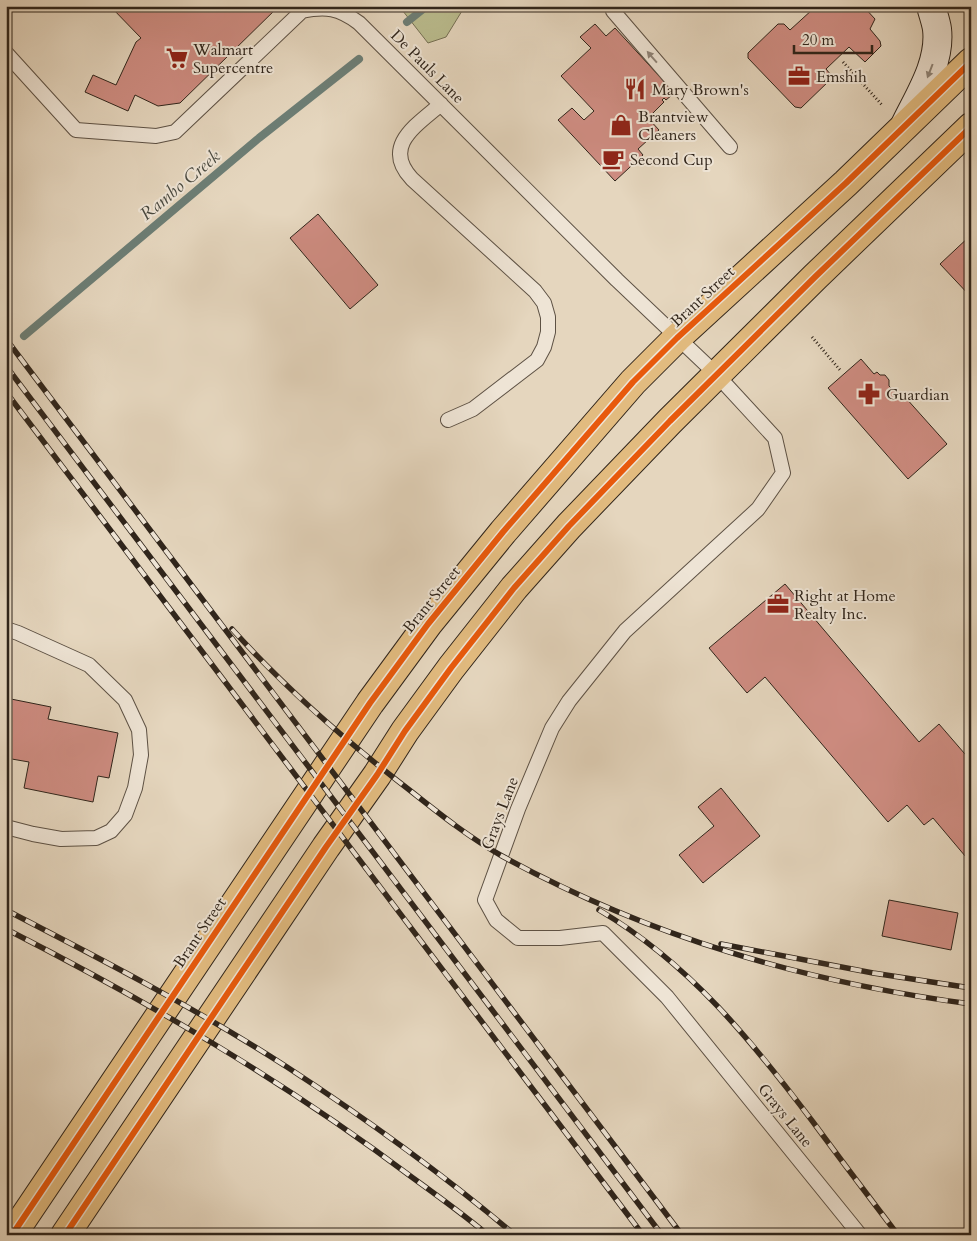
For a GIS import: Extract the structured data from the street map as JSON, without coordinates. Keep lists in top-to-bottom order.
{
  "streets": {
    "main road": ["Brant Street"],
    "lane": ["De Pauls Lane", "Grays Lane"]
  },
  "crossings": [
    ["De Pauls Lane", "Brant Street"],
    ["De Pauls Lane", "Grays Lane"],
    ["Brant Street", "Grays Lane"]
  ],
  "water": ["Rambo Creek"],
  "places": {
    "supermarket": ["Walmart Supercentre"],
    "office": ["Emshih", "Right at Home Realty Inc."],
    "restaurant": ["Mary Brown's"],
    "shop": ["Brantview Cleaners"],
    "cafe": ["Second Cup"],
    "pharmacy": ["Guardian"]
  },
  "scale_bar": "20 m"
}
